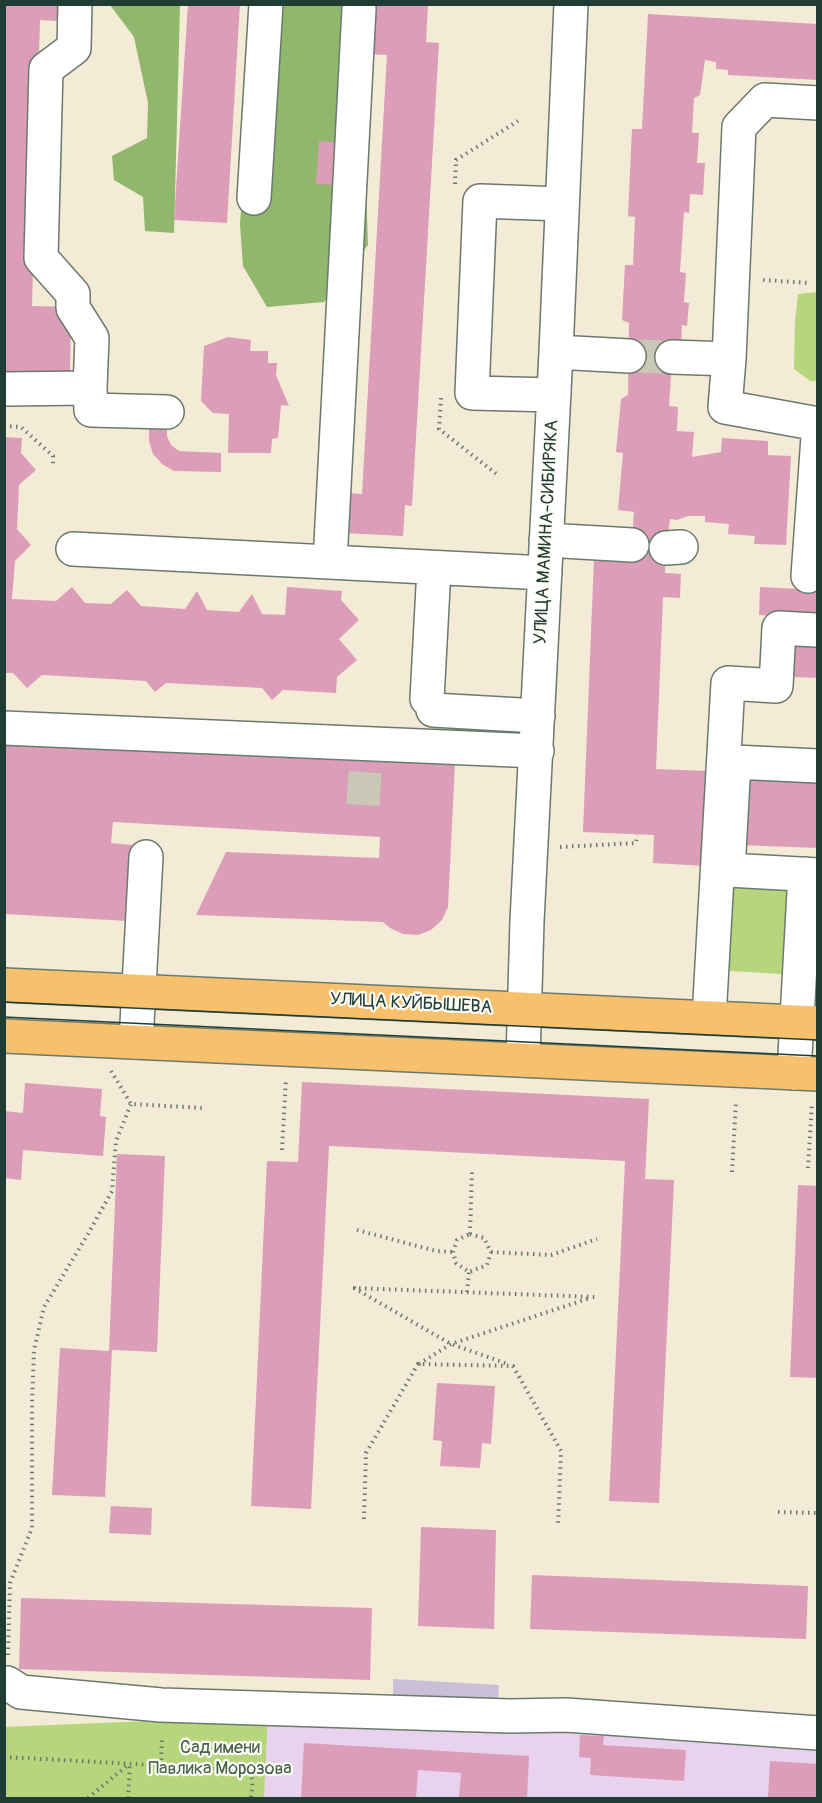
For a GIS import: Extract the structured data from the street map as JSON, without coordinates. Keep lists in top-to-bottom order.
{
  "streets": {
    "main road": ["УЛИЦА КУЙБЫШЕВА"],
    "street": ["УЛИЦА МАМИНА-СИБИРЯКА"]
  },
  "crossings": [
    ["УЛИЦА МАМИНА-СИБИРЯКА", "УЛИЦА КУЙБЫШЕВА"]
  ],
  "parks": ["Сад имени Павлика Морозова"]
}
